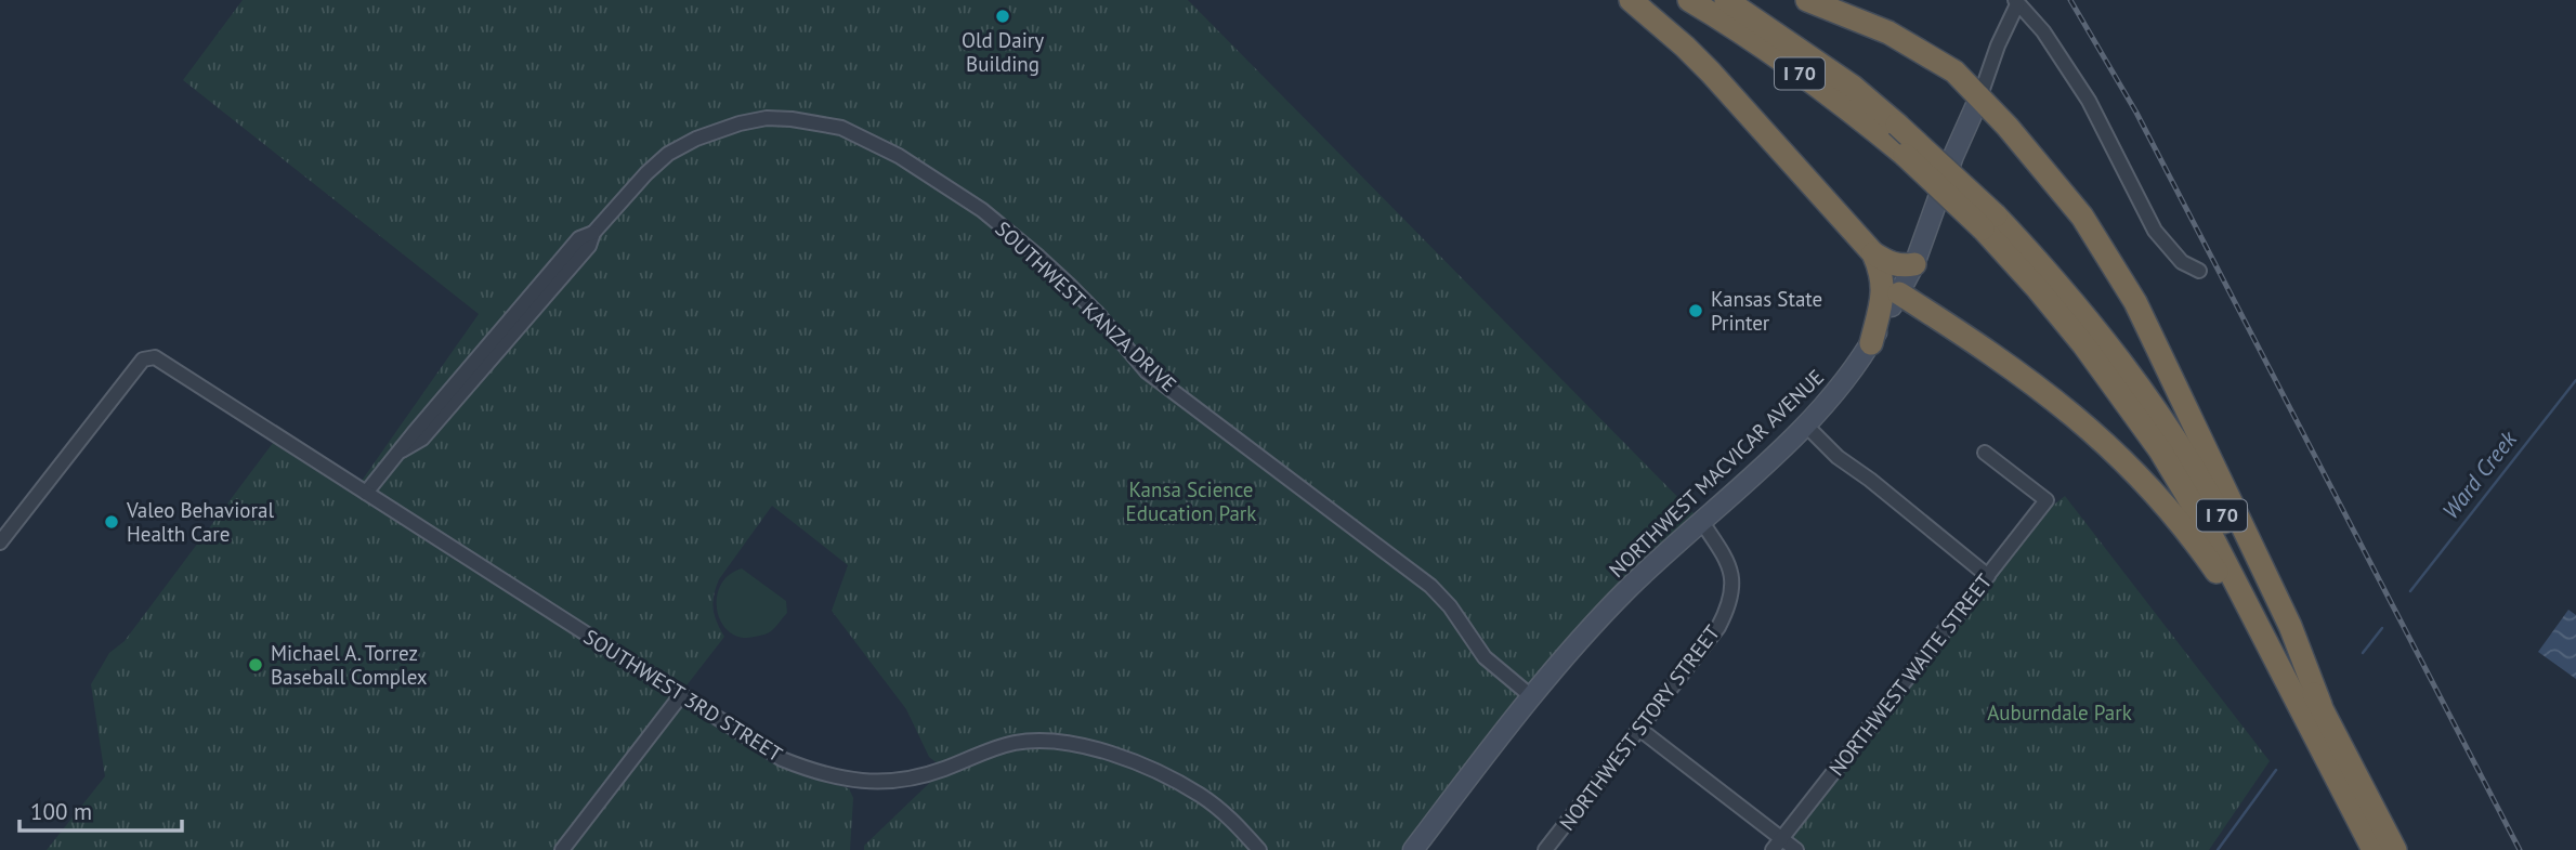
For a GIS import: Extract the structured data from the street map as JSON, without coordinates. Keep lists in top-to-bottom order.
{
  "streets": {
    "highway": ["I 70"],
    "main road": ["NORTHWEST MACVICAR AVENUE"],
    "street": [
      "SOUTHWEST KANZA DRIVE",
      "NORTHWEST WAITE STREET",
      "SOUTHWEST 3RD STREET",
      "NORTHWEST STORY STREET"
    ]
  },
  "crossings": [
    ["SOUTHWEST KANZA DRIVE", "NORTHWEST MACVICAR AVENUE"],
    ["SOUTHWEST KANZA DRIVE", "SOUTHWEST 3RD STREET"],
    ["NORTHWEST MACVICAR AVENUE", "NORTHWEST STORY STREET"]
  ],
  "water": ["Ward Creek"],
  "parks": ["Kansa Science Education Park", "Auburndale Park"],
  "places": [
    "Old Dairy Building",
    "Kansas State Printer",
    "Valeo Behavioral Health Care",
    "Michael A. Torrez Baseball Complex"
  ],
  "scale_bar": "100 m"
}
